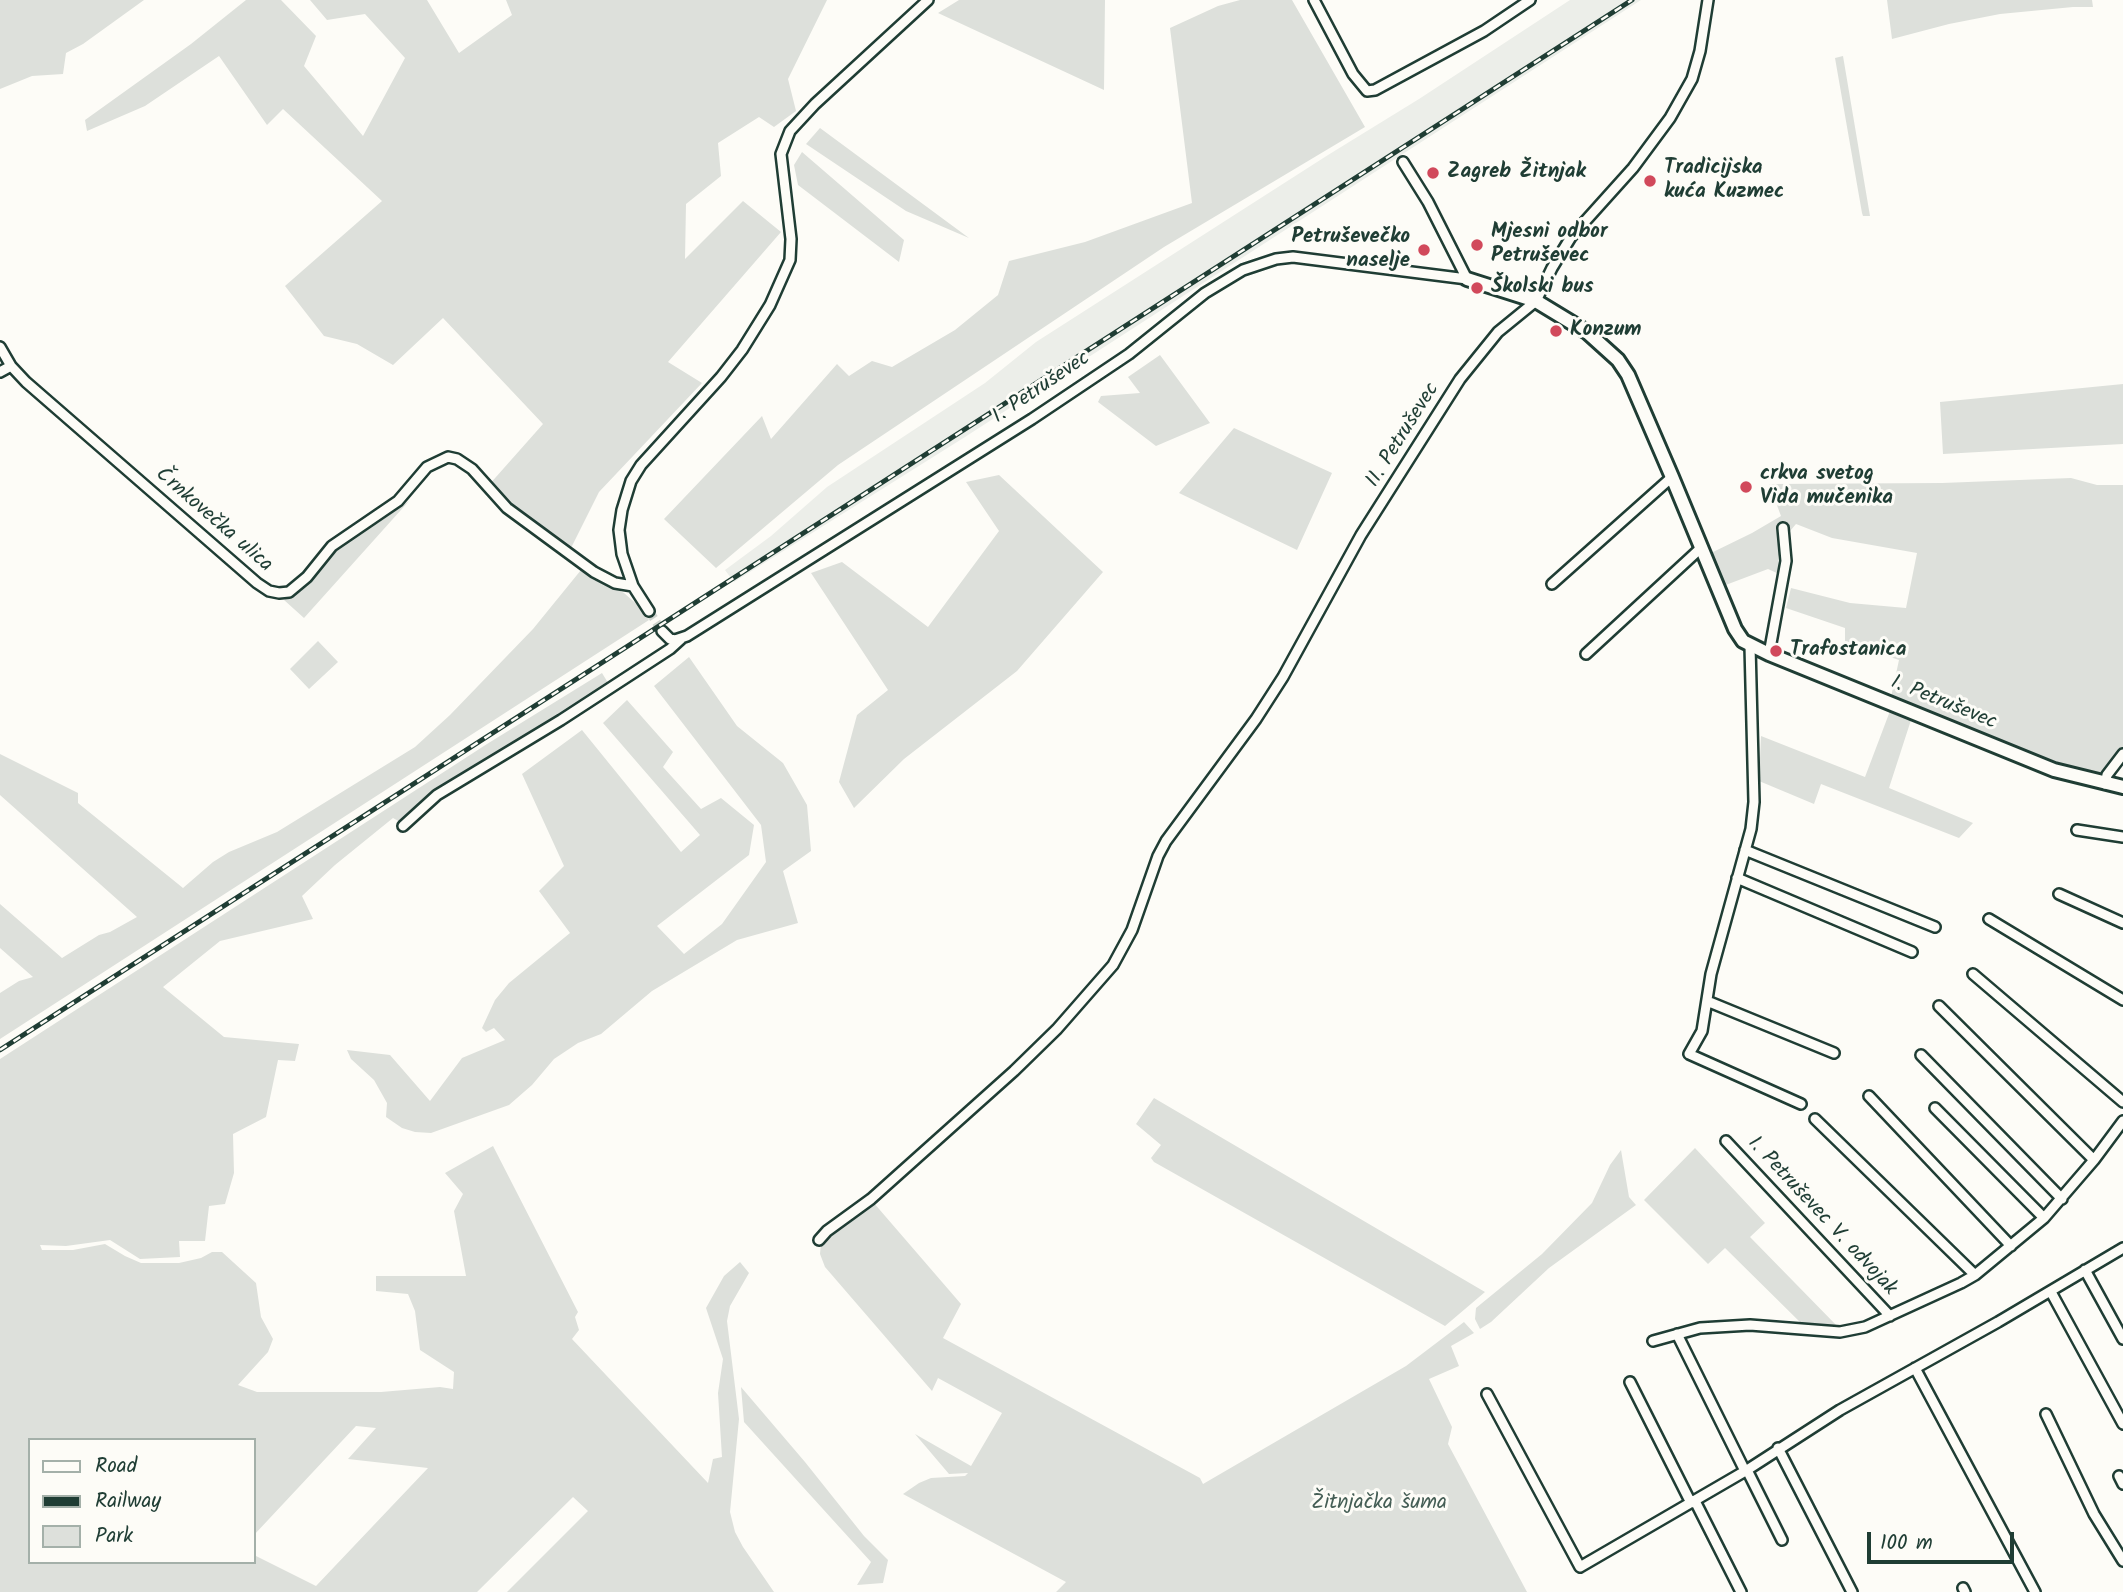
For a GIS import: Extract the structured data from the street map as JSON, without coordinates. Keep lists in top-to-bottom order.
{
  "streets": {
    "street": [
      "I. Petruševec",
      "II. Petruševec",
      "Črnkovečka ulica",
      "I. Petruševec V. odvojak"
    ]
  },
  "crossings": [
    ["I. Petruševec", "II. Petruševec"]
  ],
  "parks": ["Žitnjačka šuma"],
  "places": [
    "Zagreb Žitnjak",
    "Tradicijska kuća Kuzmec",
    "Mjesni odbor Petruševec",
    "Petruševečko naselje",
    "Školski bus",
    "Konzum",
    "crkva svetog Vida mučenika",
    "Trafostanica"
  ],
  "legend": ["Road", "Railway", "Park"],
  "scale_bar": "100 m"
}
